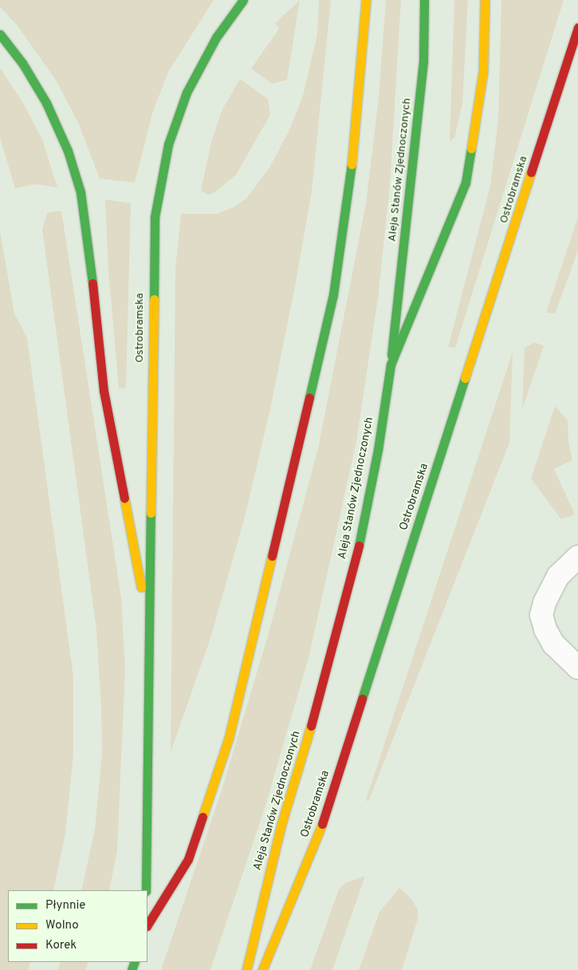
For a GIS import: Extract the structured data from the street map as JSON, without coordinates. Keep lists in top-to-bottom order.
{
  "streets": {
    "main road": ["Aleja Stanów Zjednoczonych", "Ostrobramska"]
  },
  "legend": ["Płynnie", "Wolno", "Korek"]
}
